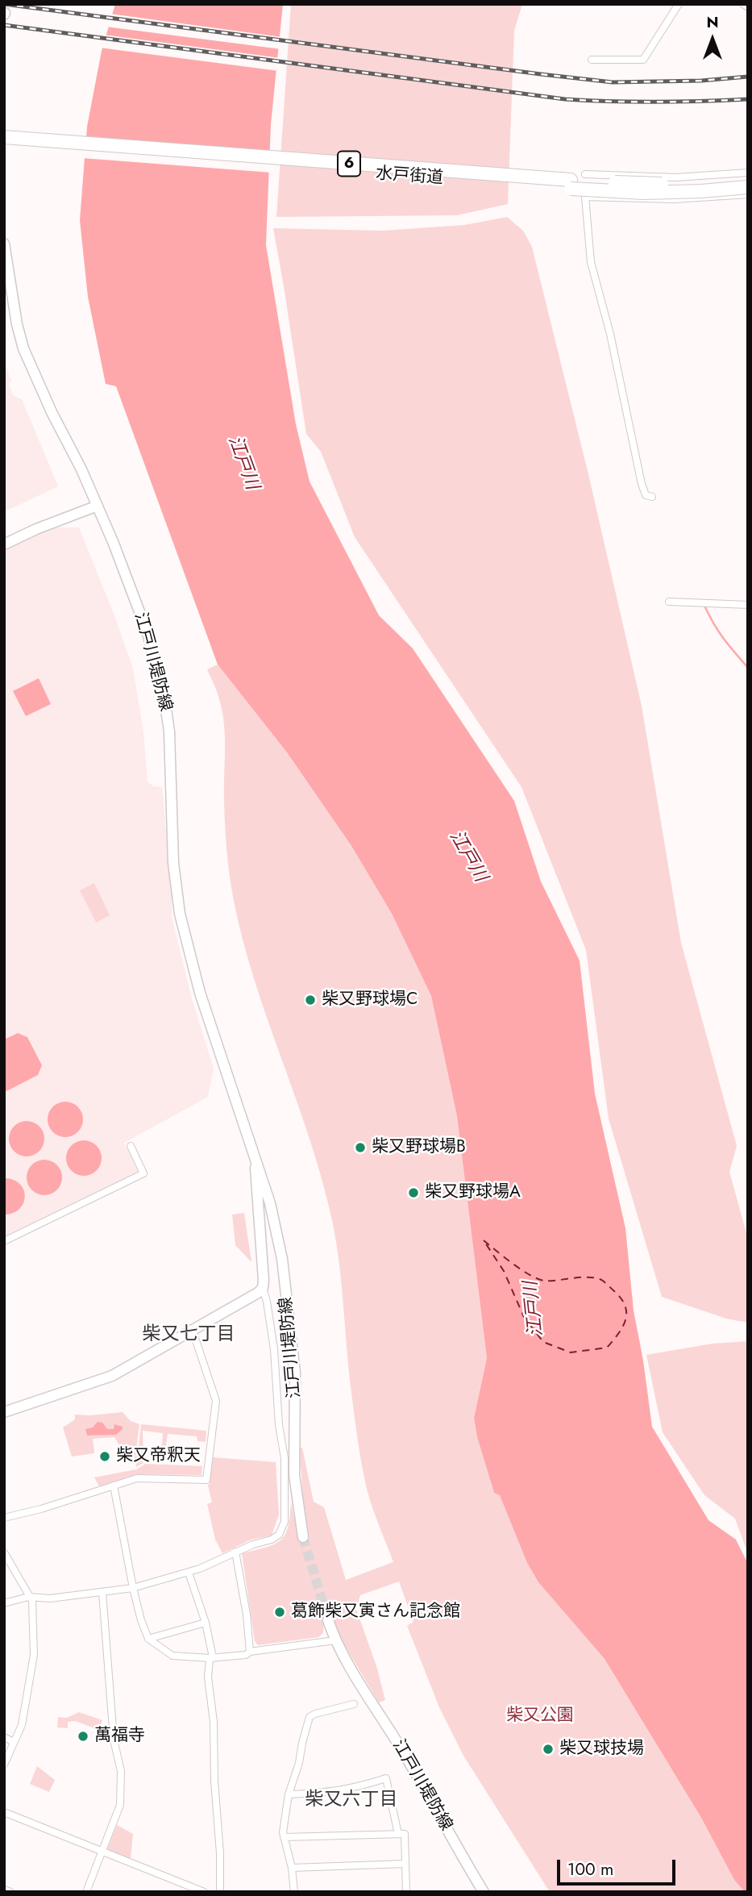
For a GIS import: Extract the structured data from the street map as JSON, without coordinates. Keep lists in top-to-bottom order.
{
  "streets": {
    "highway": ["6", "水戸街道"],
    "main road": ["江戸川堤防線"]
  },
  "districts": ["柴又七丁目", "柴又六丁目"],
  "water": ["江戸川"],
  "parks": ["柴又公園"],
  "places": [
    "柴又野球場C",
    "柴又野球場B",
    "柴又野球場A",
    "柴又帝釈天",
    "葛飾柴又寅さん記念館",
    "萬福寺",
    "柴又球技場"
  ],
  "scale_bar": "100 m",
  "north": "top"
}
